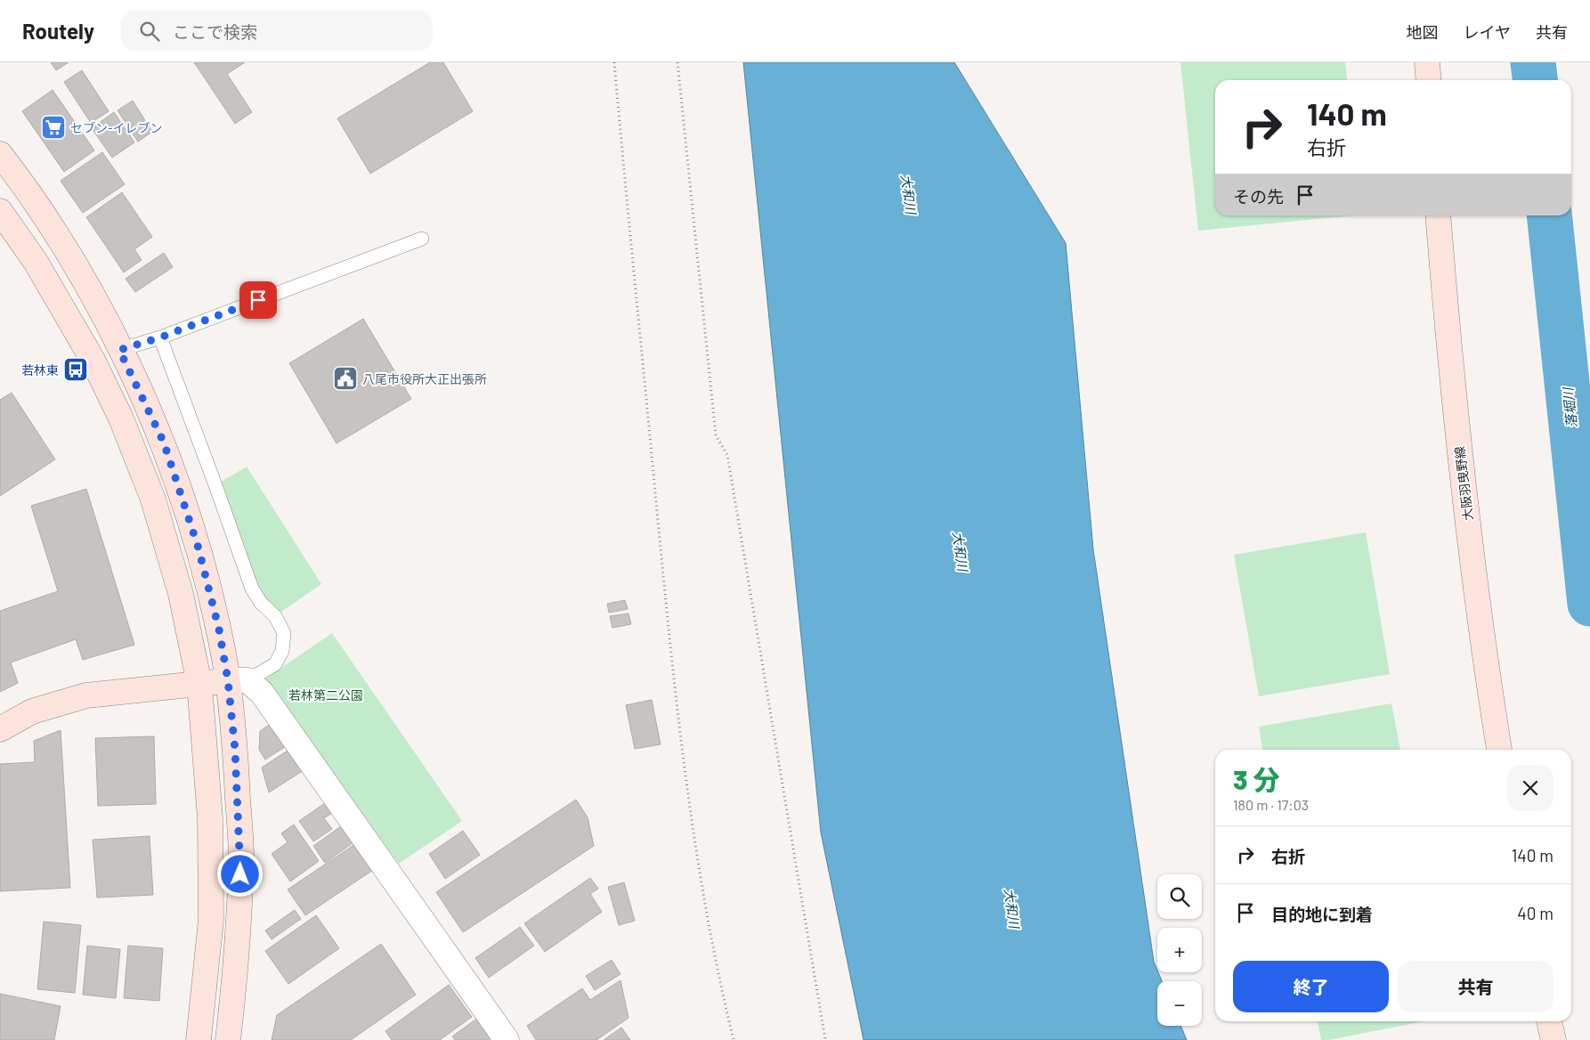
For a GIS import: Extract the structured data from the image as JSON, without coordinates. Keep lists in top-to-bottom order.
{
  "streets": {
    "street": ["大阪羽曳野線"]
  },
  "water": ["大和川", "落堀川"],
  "parks": ["若林第二公園"],
  "places": {
    "supermarket": ["セブン-イレブン"],
    "bus stop": ["若林東"],
    "public building": ["八尾市役所大正出張所"]
  },
  "page": {
    "header": "Routely",
    "search": "ここで検索",
    "nav": ["地図", "レイヤ", "共有"],
    "turn": ["140 m", "右折"],
    "then": "その先",
    "heading": ["3 分", "180 m · 17:03"],
    "list": [
      {
        "name": "右折",
        "value": "140 m"
      },
      {
        "name": "目的地に到着",
        "value": "40 m"
      }
    ],
    "map_buttons": ["+", "−"],
    "buttons": ["終了", "共有"]
  }
}
